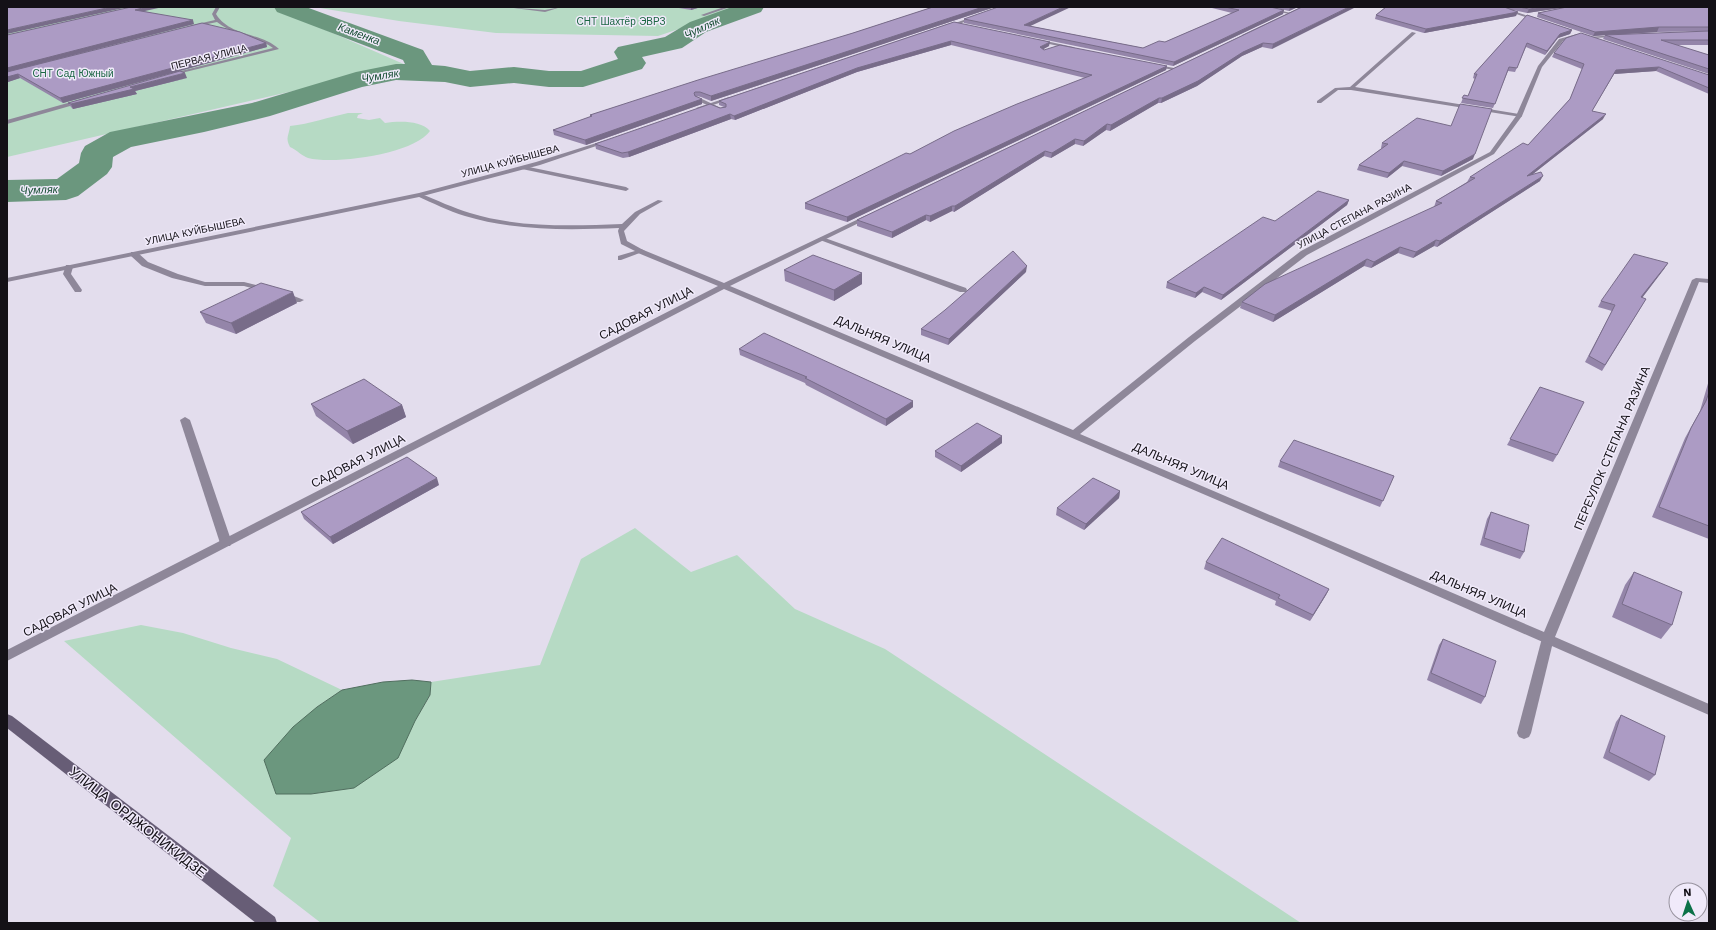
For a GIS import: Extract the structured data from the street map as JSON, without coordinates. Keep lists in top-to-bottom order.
{
  "streets": {
    "main road": ["УЛИЦА ОРДЖОНИКИДЗЕ"],
    "street": [
      "ПЕРВАЯ УЛИЦА",
      "УЛИЦА КУЙБЫШЕВА",
      "УЛИЦА СТЕПАНА РАЗИНА",
      "САДОВАЯ УЛИЦА",
      "ДАЛЬНЯЯ УЛИЦА",
      "ПЕРЕУЛОК СТЕПАНА РАЗИНА"
    ]
  },
  "crossings": [
    ["УЛИЦА СТЕПАНА РАЗИНА", "ДАЛЬНЯЯ УЛИЦА"],
    ["САДОВАЯ УЛИЦА", "ДАЛЬНЯЯ УЛИЦА"],
    ["ДАЛЬНЯЯ УЛИЦА", "ПЕРЕУЛОК СТЕПАНА РАЗИНА"]
  ],
  "water": ["Чумляк", "Каменка"],
  "parks": ["СНТ Шахтёр ЭВРЗ", "СНТ Сад Южный"],
  "north": "top"
}
